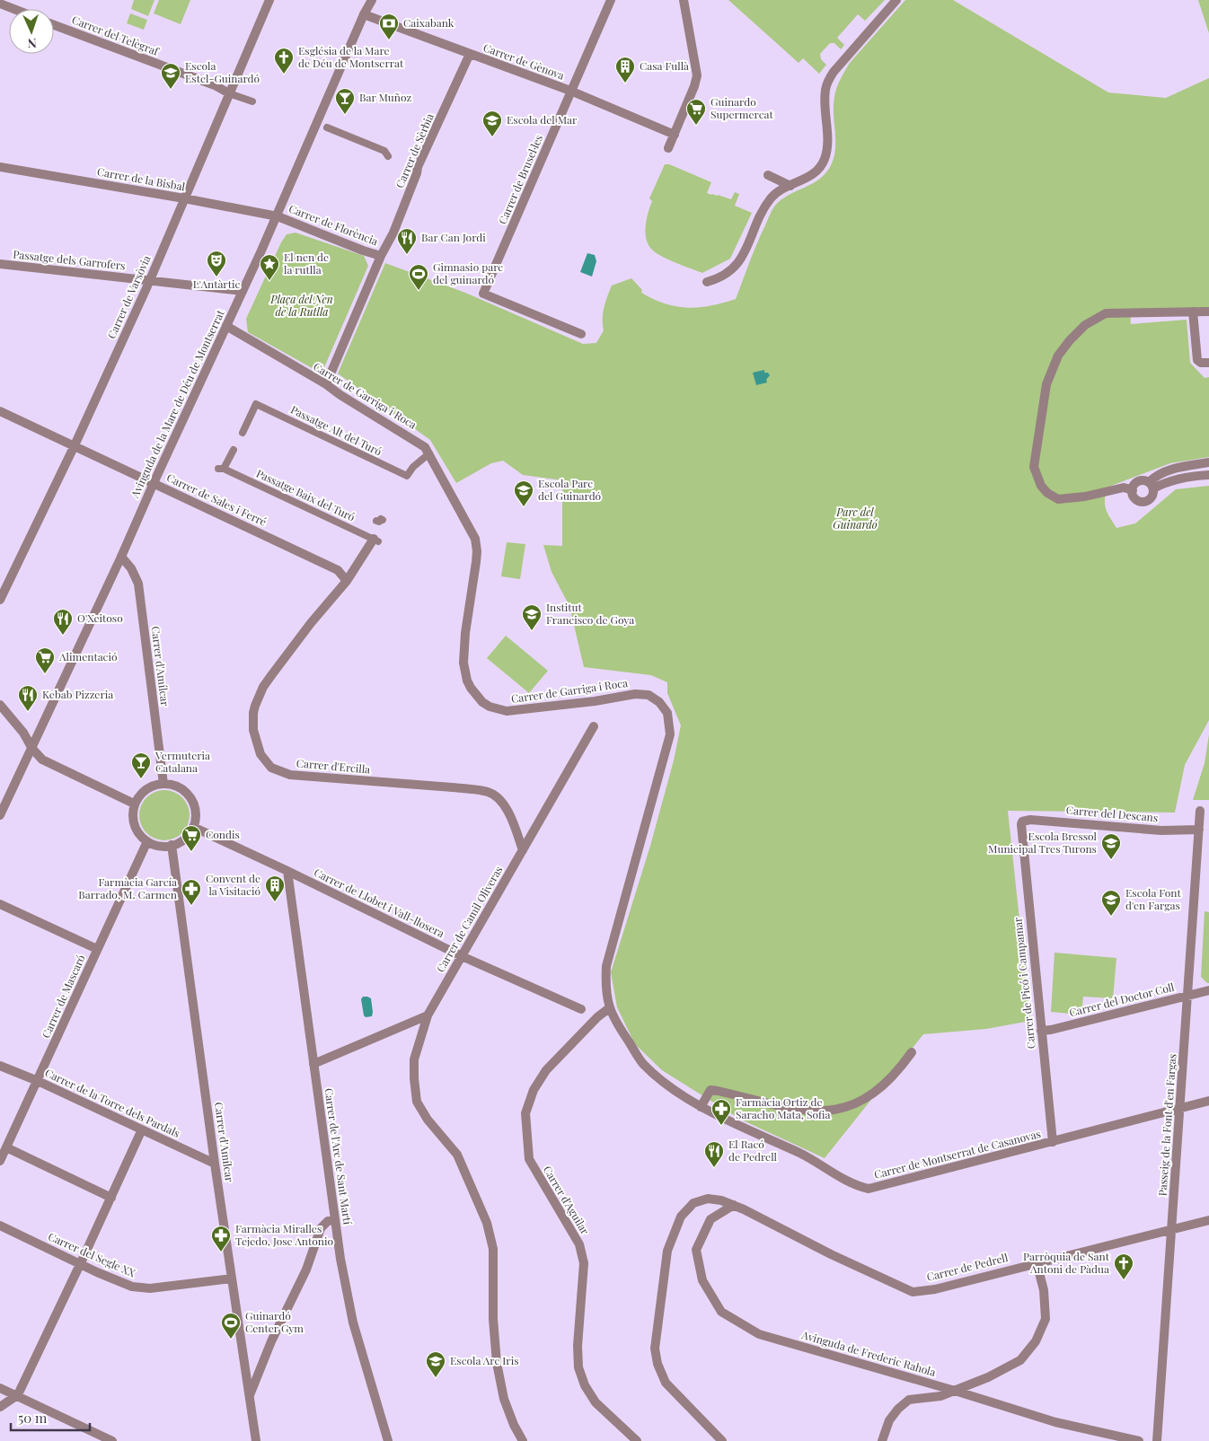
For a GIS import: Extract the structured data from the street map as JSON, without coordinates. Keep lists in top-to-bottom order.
{
  "streets": {
    "street": [
      "Carrer del Telègraf",
      "Carrer de Gènova",
      "Carrer de Sèrbia",
      "Carrer de la Bisbal",
      "Carrer de Brusel·les",
      "Carrer de Florència",
      "Passatge dels Garrofers",
      "Carrer de Varsòvia",
      "Carrer de Garriga i Roca",
      "Avinguda de la Mare de Déu de Montserrat",
      "Passatge Alt del Turó",
      "Passatge Baix del Turó",
      "Carrer de Sales i Ferré",
      "Carrer d'Amílcar",
      "Carrer d'Ercilla",
      "Carrer del Descans",
      "Carrer de Llobet i Vall-llosera",
      "Carrer de Camil Oliveras",
      "Carrer de Picó i Campamar",
      "Carrer de Mascaró",
      "Carrer del Doctor Coll",
      "Carrer de la Torre dels Pardals",
      "Passeig de la Font d'en Fargas",
      "Carrer de Montserrat de Casanovas",
      "Carrer de l'Arc de Sant Martí",
      "Carrer d'Aguilar",
      "Carrer del Segle XX",
      "Carrer de Pedrell",
      "Avinguda de Frederic Rahola"
    ]
  },
  "crossings": [
    ["Carrer del Telègraf", "Carrer de Varsòvia"],
    ["Carrer de Gènova", "Carrer de Sèrbia"],
    ["Carrer de Gènova", "Carrer de Brusel·les"],
    ["Carrer de Gènova", "Avinguda de la Mare de Déu de Montserrat"],
    ["Carrer de Sèrbia", "Carrer de Florència"],
    ["Carrer de Sèrbia", "Carrer de Garriga i Roca"],
    ["Carrer de la Bisbal", "Carrer de Florència"],
    ["Carrer de la Bisbal", "Carrer de Varsòvia"],
    ["Carrer de la Bisbal", "Avinguda de la Mare de Déu de Montserrat"],
    ["Carrer de Florència", "Avinguda de la Mare de Déu de Montserrat"],
    ["Passatge dels Garrofers", "Carrer de Varsòvia"],
    ["Passatge dels Garrofers", "Avinguda de la Mare de Déu de Montserrat"],
    ["Carrer de Varsòvia", "Carrer de Sales i Ferré"],
    ["Carrer de Garriga i Roca", "Avinguda de la Mare de Déu de Montserrat"],
    ["Carrer de Garriga i Roca", "Passatge Alt del Turó"],
    ["Carrer de Garriga i Roca", "Carrer de Montserrat de Casanovas"],
    ["Carrer de Garriga i Roca", "Carrer d'Aguilar"],
    ["Avinguda de la Mare de Déu de Montserrat", "Carrer de Sales i Ferré"],
    ["Avinguda de la Mare de Déu de Montserrat", "Carrer d'Amílcar"],
    ["Passatge Baix del Turó", "Carrer d'Ercilla"],
    ["Carrer de Sales i Ferré", "Carrer d'Ercilla"],
    ["Carrer d'Amílcar", "Carrer de Llobet i Vall-llosera"],
    ["Carrer d'Amílcar", "Carrer de Mascaró"],
    ["Carrer d'Amílcar", "Carrer de la Torre dels Pardals"],
    ["Carrer d'Amílcar", "Carrer del Segle XX"],
    ["Carrer d'Ercilla", "Carrer de Camil Oliveras"],
    ["Carrer del Descans", "Carrer de Picó i Campamar"],
    ["Carrer del Descans", "Passeig de la Font d'en Fargas"],
    ["Carrer de Llobet i Vall-llosera", "Carrer de Camil Oliveras"],
    ["Carrer de Llobet i Vall-llosera", "Carrer de Mascaró"],
    ["Carrer de Llobet i Vall-llosera", "Carrer de l'Arc de Sant Martí"],
    ["Carrer de Picó i Campamar", "Carrer del Doctor Coll"],
    ["Carrer de Picó i Campamar", "Carrer de Montserrat de Casanovas"],
    ["Carrer de Mascaró", "Carrer de la Torre dels Pardals"],
    ["Carrer del Doctor Coll", "Passeig de la Font d'en Fargas"],
    ["Passeig de la Font d'en Fargas", "Carrer de Montserrat de Casanovas"],
    ["Passeig de la Font d'en Fargas", "Carrer de Pedrell"],
    ["Carrer de Montserrat de Casanovas", "Carrer d'Aguilar"],
    ["Carrer de Pedrell", "Avinguda de Frederic Rahola"]
  ],
  "parks": ["Plaça del Nen de la Rutlla", "Parc del Guinardó"],
  "places": {
    "bank": ["Caixabank"],
    "church": ["Església de la Mare de Déu de Montserrat", "Parròquia de Sant Antoni de Pàdua"],
    "building": ["Casa Fullà", "Convent de la Visitació"],
    "school or university": [
      "Escola Estel-Guinardó",
      "Escola del Mar",
      "Escola Parc del Guinardó",
      "Institut Francisco de Goya",
      "Escola Bressol Municipal Tres Turons",
      "Escola Font d'en Fargas",
      "Escola Arc Iris"
    ],
    "bar": ["Bar Muñoz", "Vermuteria Catalana"],
    "supermarket": ["Guinardo Supermercat", "Alimentació", "Condis"],
    "restaurant": [
      "Bar Can Jordi",
      "O'Xeitoso",
      "Kebab Pizzeria",
      "El Racó de Pedrell"
    ],
    "theatre": ["L'Antàrtic"],
    "place": ["El nen de la rutlla"],
    "sports": ["Gimnasio parc del guinardó", "Guinardó Center Gym"],
    "pharmacy": ["Farmàcia García Barrado, M. Carmen", "Farmàcia Ortiz de Saracho Mata, Sofia", "Farmàcia Miralles Tejedo, Jose Antonio"]
  },
  "scale_bar": "50 m",
  "north": "bottom"
}
